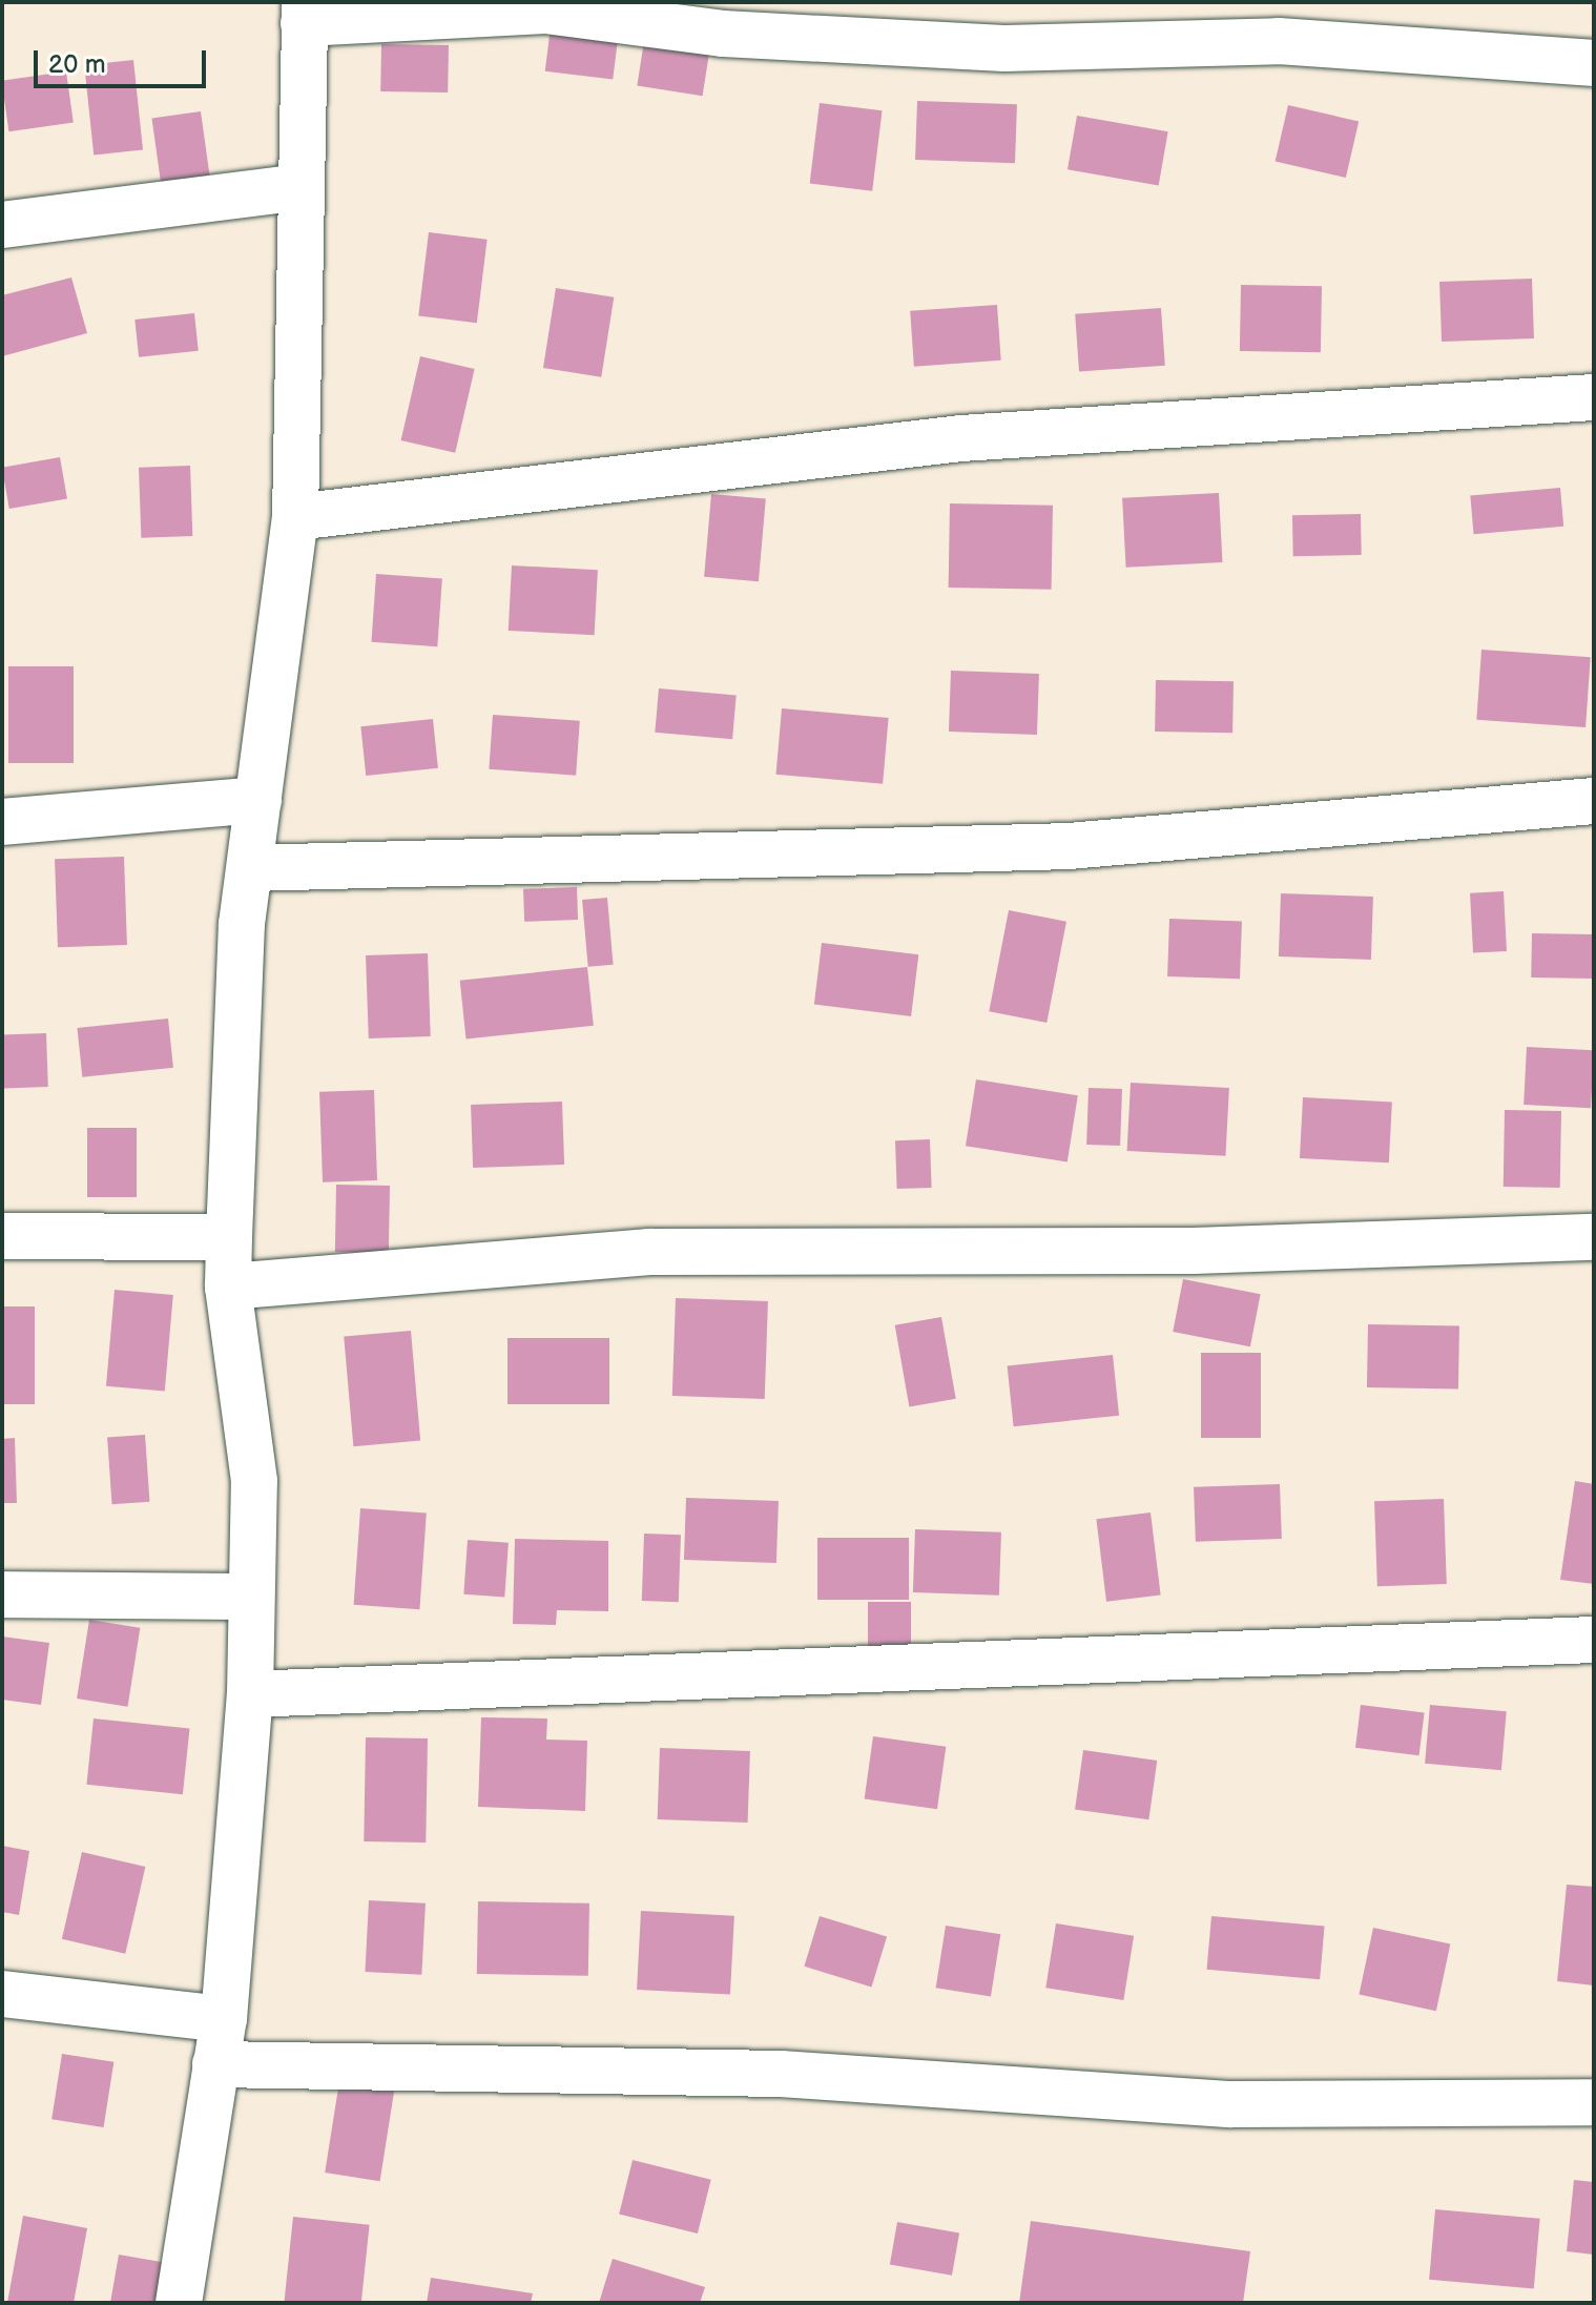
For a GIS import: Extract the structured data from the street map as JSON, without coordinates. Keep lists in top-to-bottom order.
{
  "scale_bar": "20 m"
}
